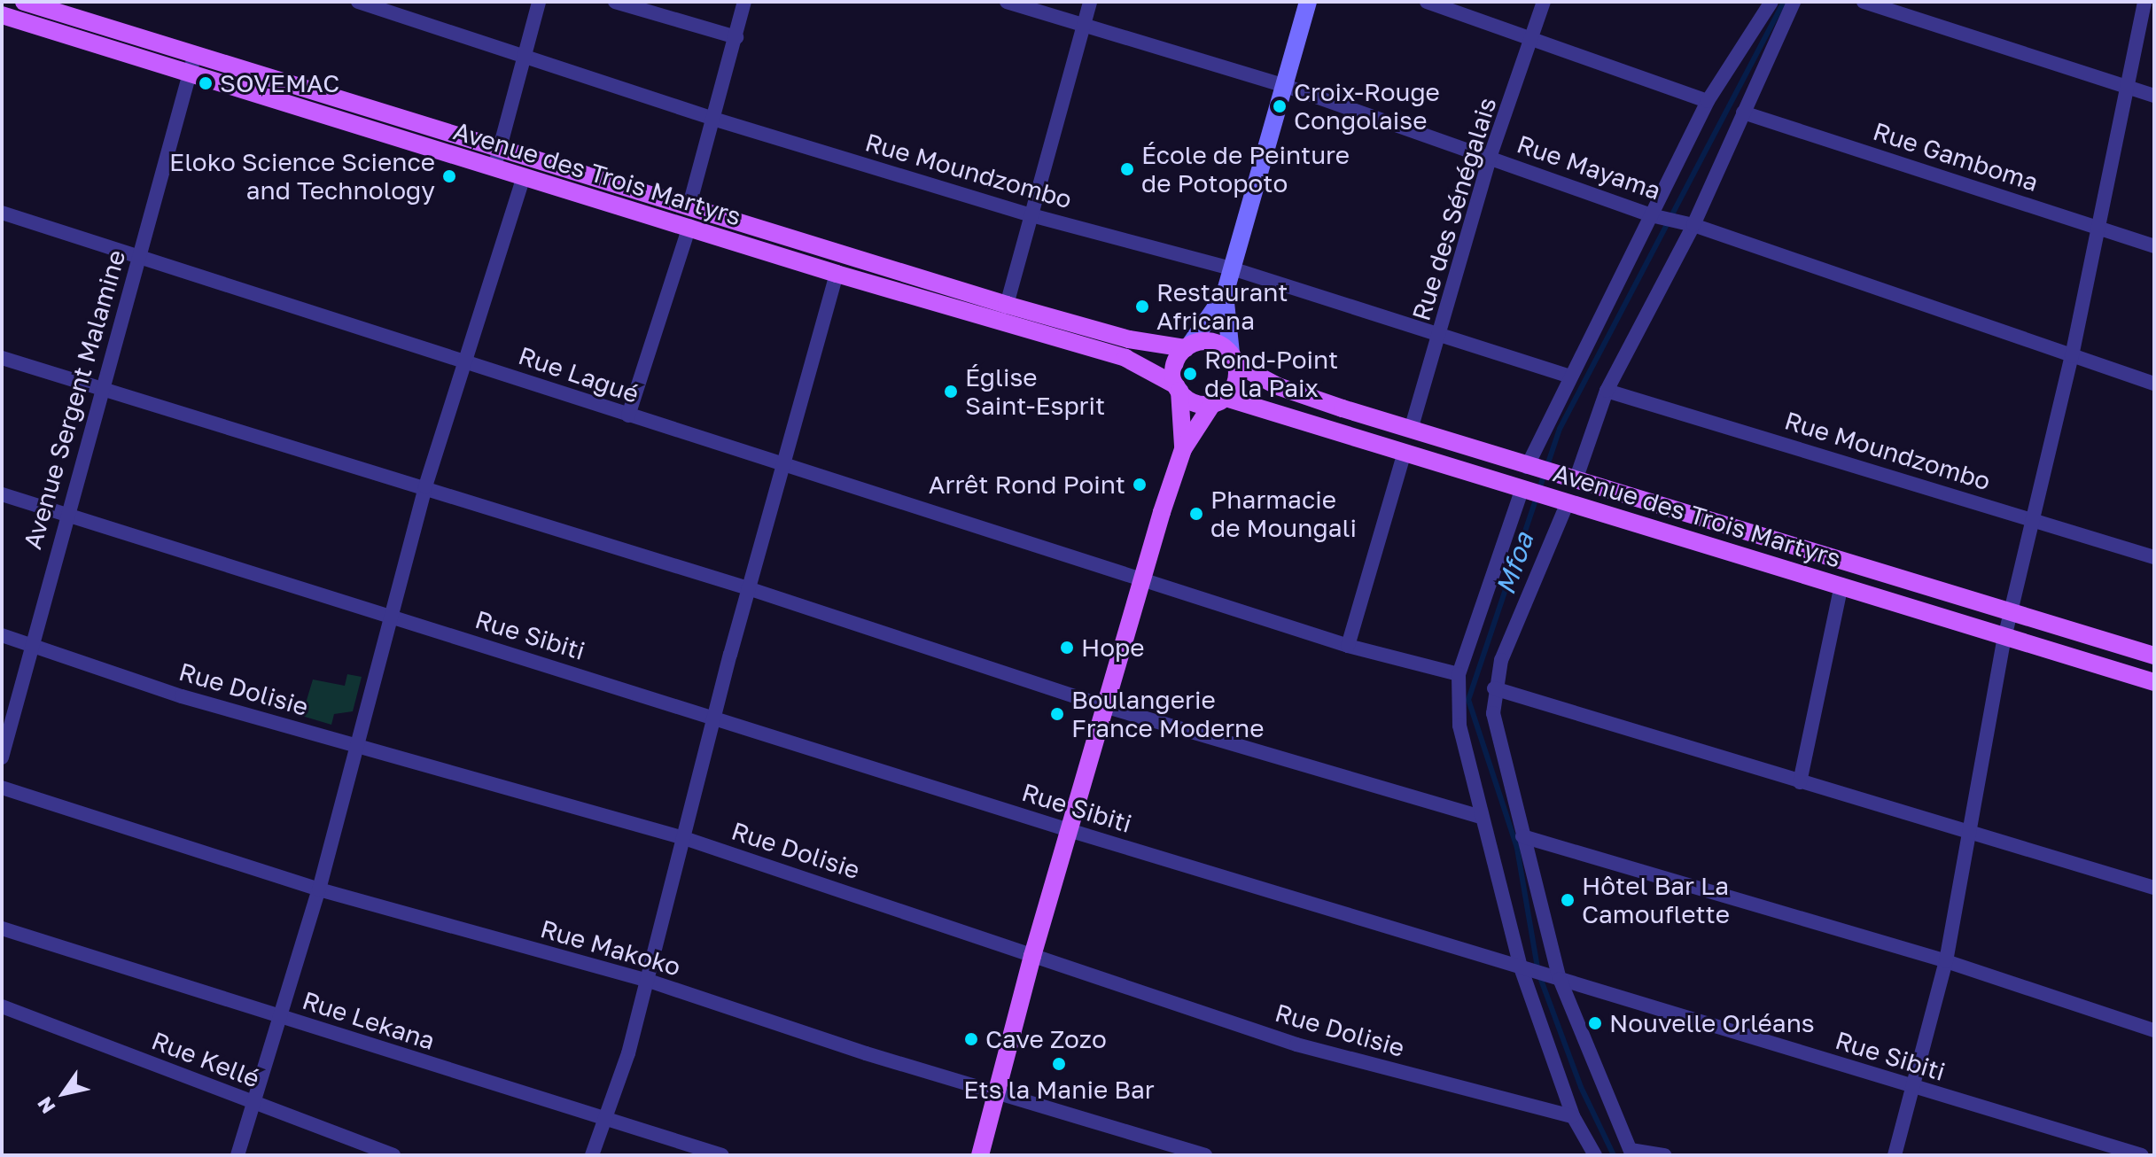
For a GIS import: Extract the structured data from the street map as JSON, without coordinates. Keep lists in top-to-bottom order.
{
  "streets": {
    "main road": ["Avenue des Trois Martyrs"],
    "street": [
      "Rue Gamboma",
      "Rue Mayama",
      "Rue Moundzombo",
      "Rue des Sénégalais",
      "Rue Lagué",
      "Avenue Sergent Malamine",
      "Rue Sibiti",
      "Rue Dolisie",
      "Rue Makoko",
      "Rue Lekana",
      "Rue Kellé"
    ]
  },
  "crossings": [
    ["Rue Mayama", "Rue des Sénégalais"],
    ["Rue Moundzombo", "Rue des Sénégalais"],
    ["Avenue des Trois Martyrs", "Rue des Sénégalais"],
    ["Avenue des Trois Martyrs", "Avenue Sergent Malamine"],
    ["Rue Lagué", "Avenue Sergent Malamine"],
    ["Avenue Sergent Malamine", "Rue Sibiti"],
    ["Avenue Sergent Malamine", "Rue Dolisie"]
  ],
  "water": ["Mfoa"],
  "places": [
    "SOVEMAC",
    "Croix-Rouge Congolaise",
    "École de Peinture de Potopoto",
    "Eloko Science Science and Technology",
    "Restaurant Africana",
    "Rond-Point de la Paix",
    "Église Saint-Esprit",
    "Arrêt Rond Point",
    "Pharmacie de Moungali",
    "Hope",
    "Boulangerie France Moderne",
    "Hôtel Bar La Camouflette",
    "Nouvelle Orléans",
    "Cave Zozo",
    "Ets la Manie Bar"
  ],
  "north": "bottom left"
}
